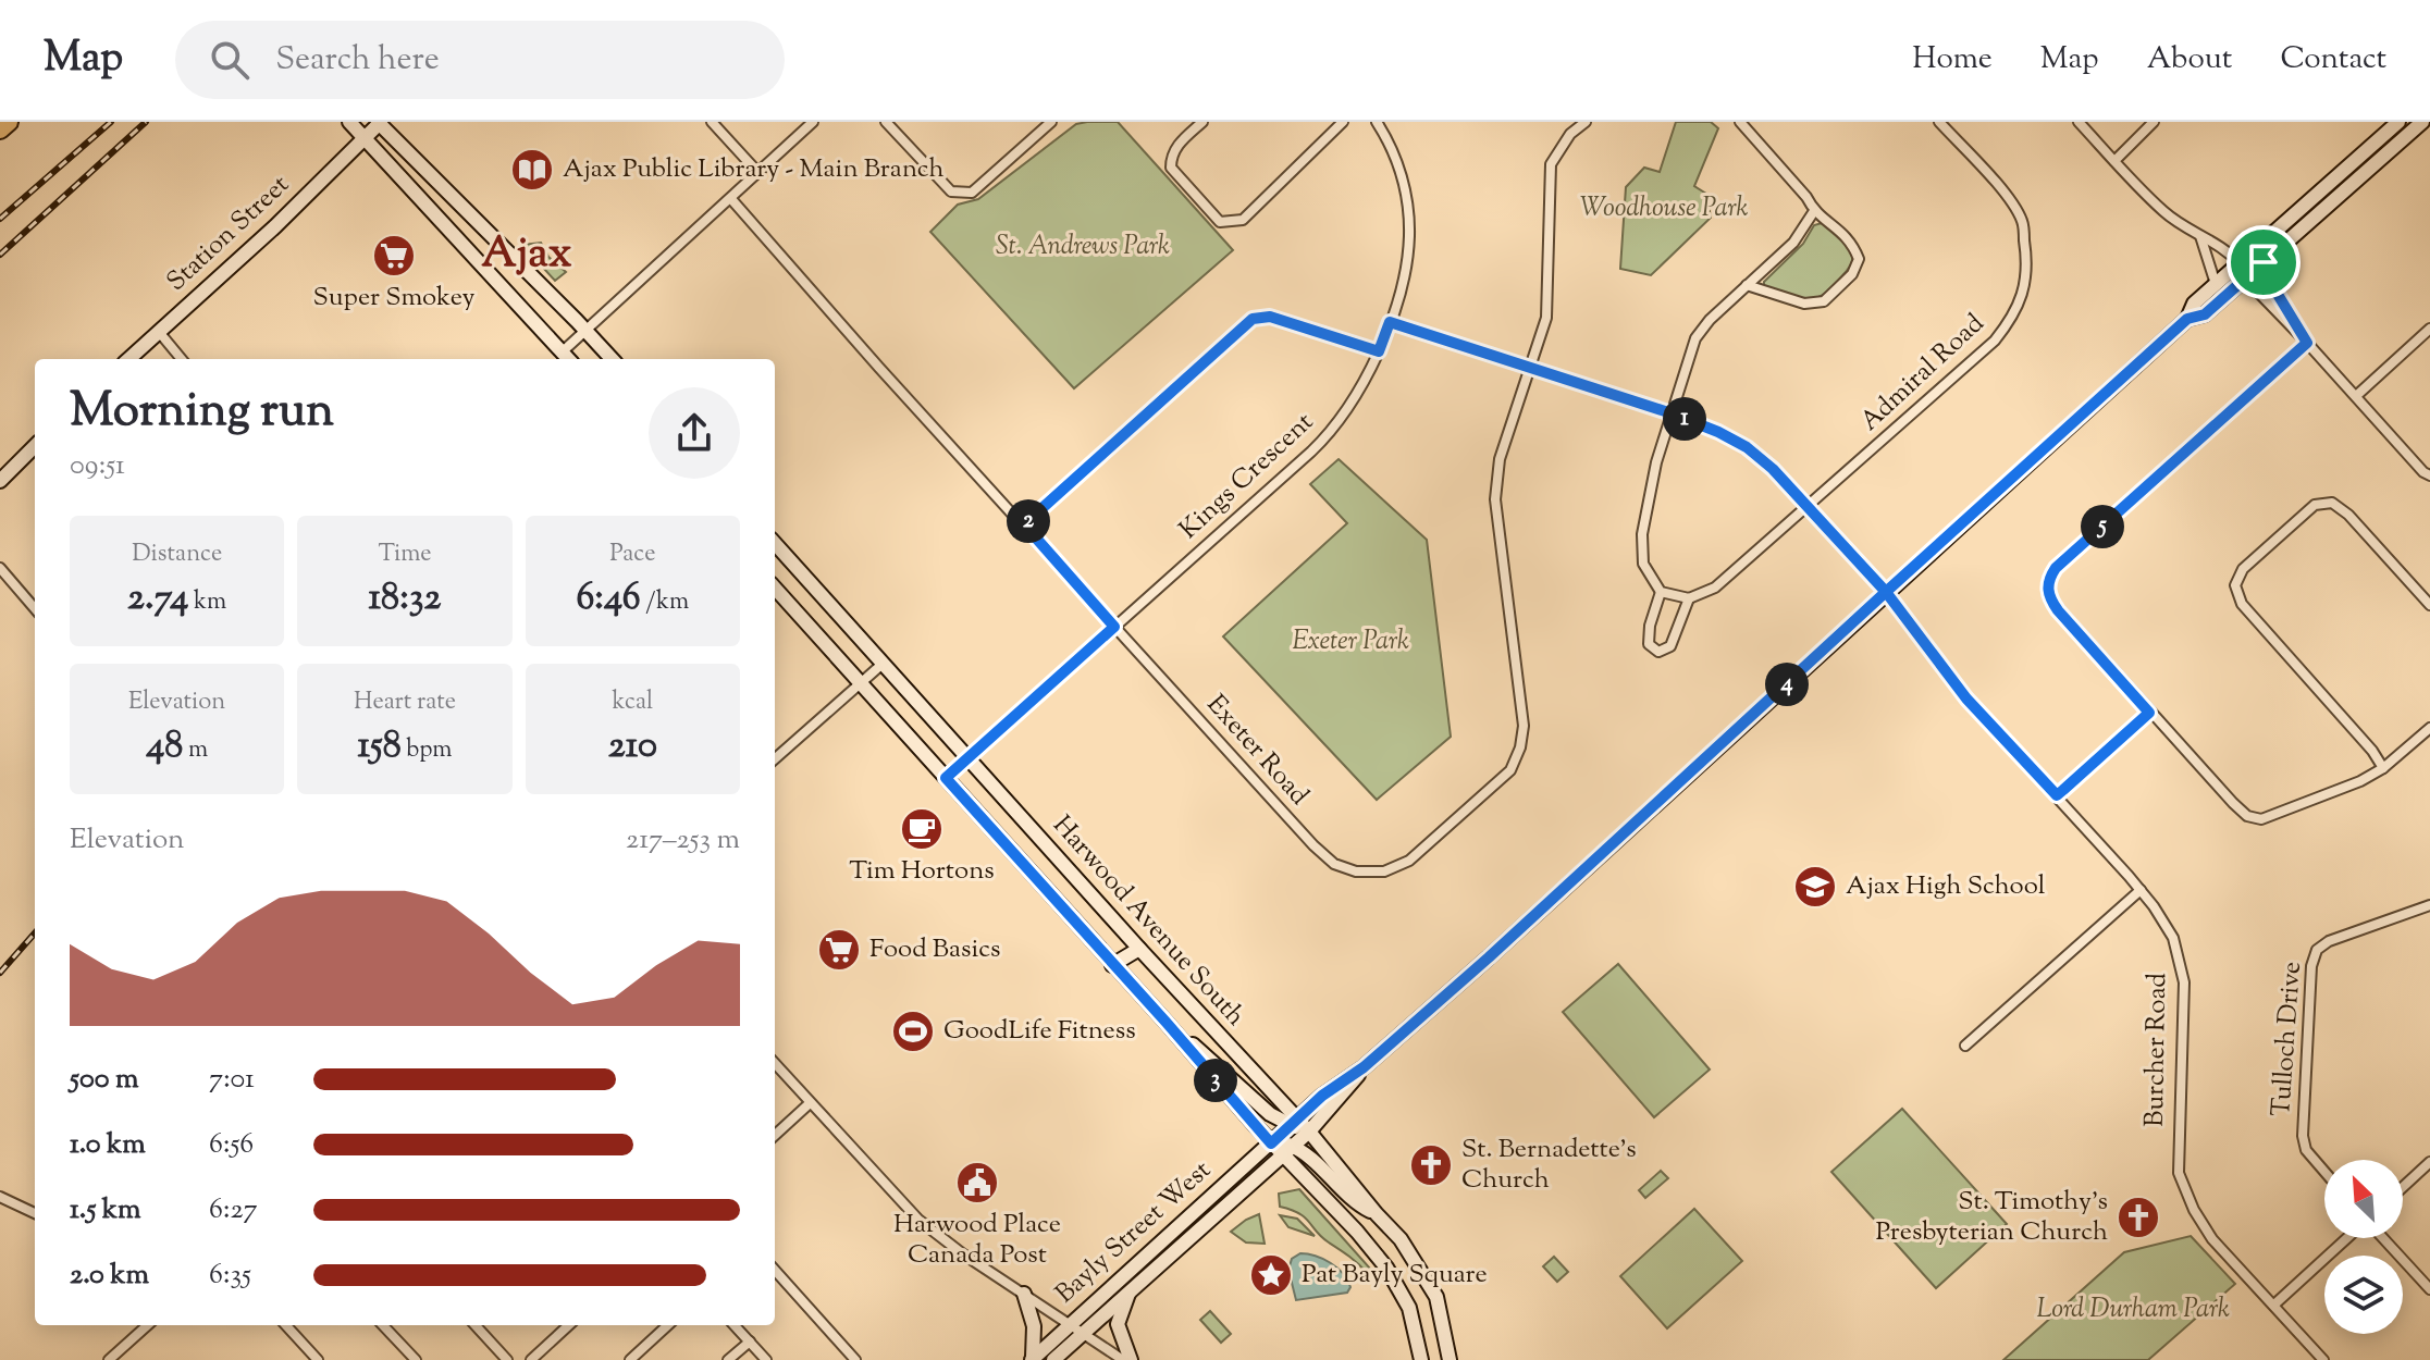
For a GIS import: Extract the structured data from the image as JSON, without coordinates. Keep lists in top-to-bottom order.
{
  "streets": {
    "main road": ["Station Street", "Harwood Avenue South", "Bayly Street West"],
    "street": [
      "Admiral Road",
      "Kings Crescent",
      "Exeter Road",
      "Tulloch Drive",
      "Burcher Road"
    ]
  },
  "crossings": [
    ["Admiral Road", "Burcher Road"],
    ["Kings Crescent", "Exeter Road"],
    ["Kings Crescent", "Harwood Avenue South"],
    ["Kings Crescent", "Burcher Road"],
    ["Exeter Road", "Burcher Road"],
    ["Harwood Avenue South", "Bayly Street West"]
  ],
  "districts": ["Ajax"],
  "parks": [
    "Woodhouse Park",
    "St. Andrews Park",
    "Exeter Park",
    "Lord Durham Park"
  ],
  "places": {
    "library": ["Ajax Public Library - Main Branch"],
    "supermarket": ["Super Smokey", "Food Basics"],
    "cafe": ["Tim Hortons"],
    "school or university": ["Ajax High School"],
    "sports": ["GoodLife Fitness"],
    "church": ["St. Bernadette's Church", "St. Timothy's Presbyterian Church"],
    "public building": ["Harwood Place Canada Post"],
    "place": ["Pat Bayly Square"]
  },
  "north": "top left",
  "page": {
    "header": "Map",
    "search": "Search here",
    "nav": [
      "Home",
      "Map",
      "About",
      "Contact"
    ],
    "heading": ["Morning run", "09:51"],
    "pins": [
      "1",
      "2",
      "5",
      "4",
      "3"
    ],
    "stats": [
      ["Distance", "2.74 km"],
      ["Time", "18:32"],
      ["Pace", "6:46 /km"],
      ["Elevation", "48 m"],
      ["Heart rate", "158 bpm"],
      ["kcal", "210"]
    ],
    "chart": ["Elevation", "217–253 m"],
    "list": [
      {
        "name": "500 m",
        "note": "7:01"
      },
      {
        "name": "1.0 km",
        "note": "6:56"
      },
      {
        "name": "1.5 km",
        "note": "6:27"
      },
      {
        "name": "2.0 km",
        "note": "6:35"
      }
    ]
  }
}
